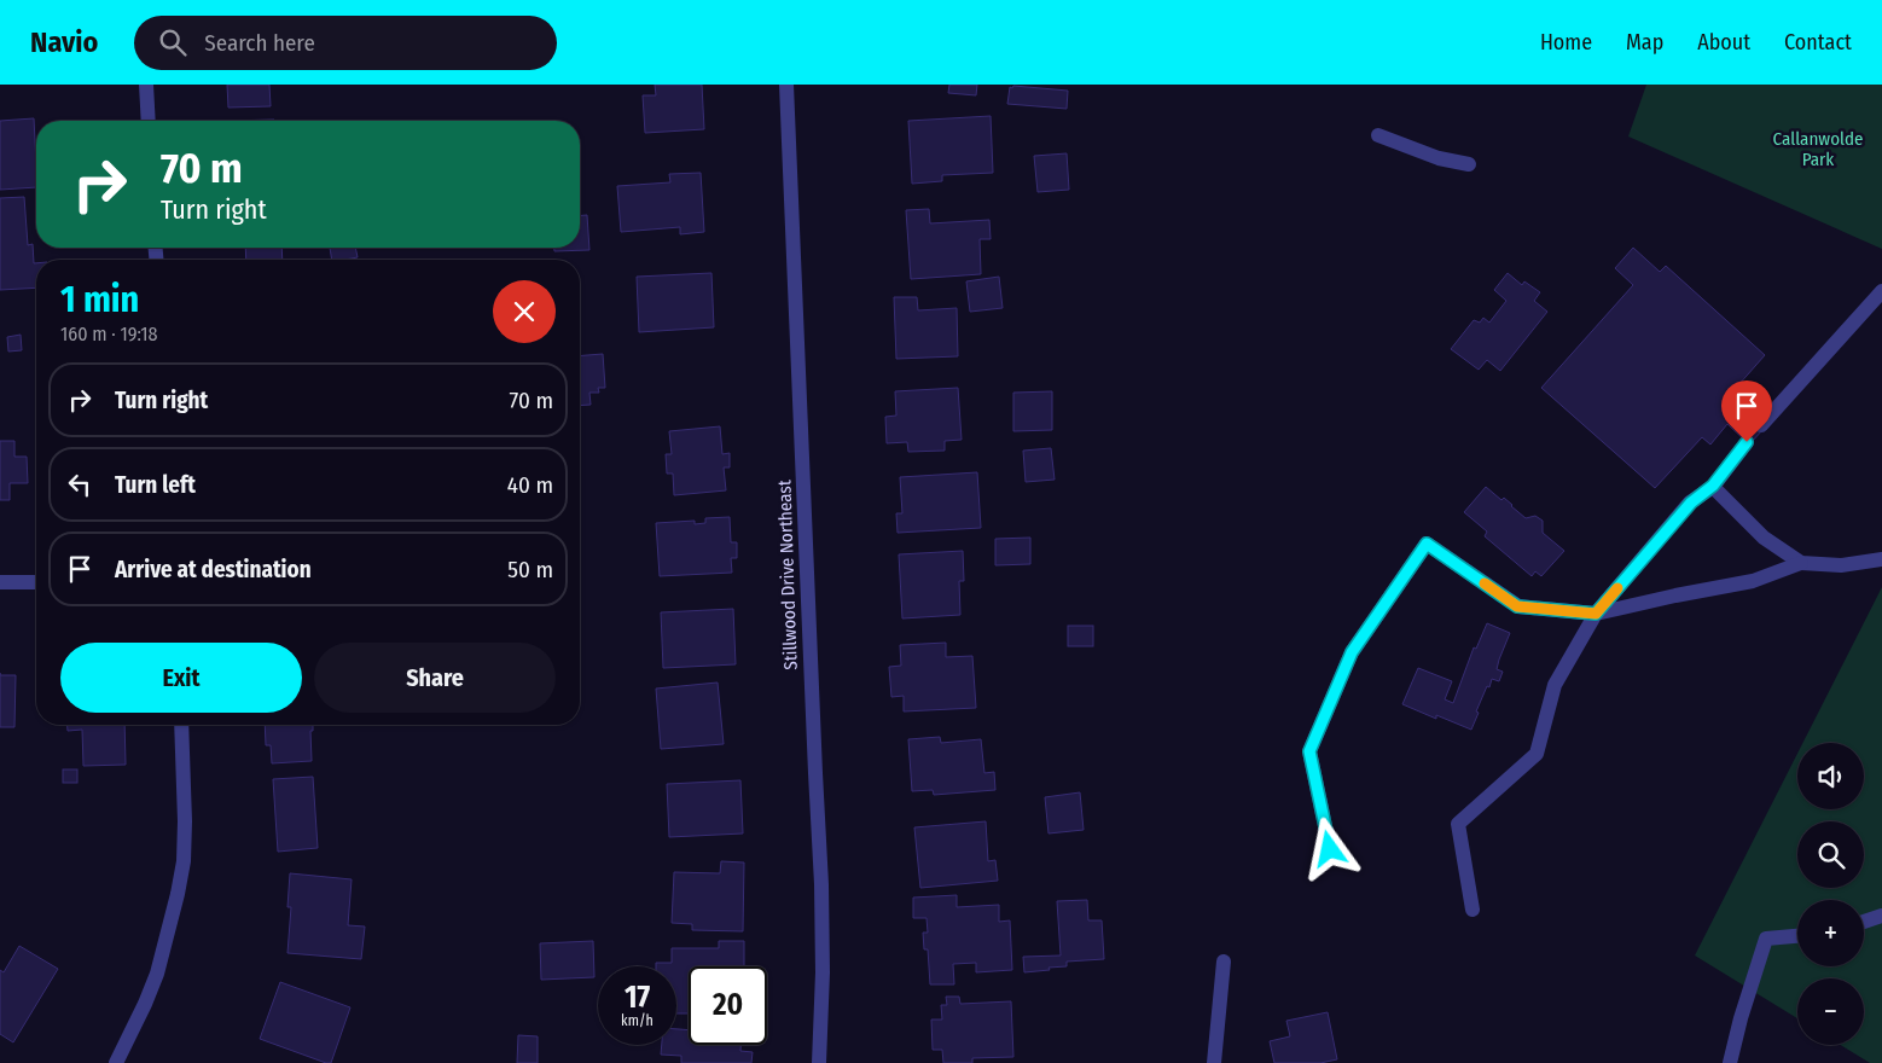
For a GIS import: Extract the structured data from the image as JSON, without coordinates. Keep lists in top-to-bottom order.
{
  "streets": {
    "street": ["Stillwood Drive Northeast"]
  },
  "parks": ["Callanwolde Park"],
  "page": {
    "header": "Navio",
    "search": "Search here",
    "nav": [
      "Home",
      "Map",
      "About",
      "Contact"
    ],
    "turn": ["70 m", "Turn right"],
    "heading": ["1 min", "160 m · 19:18"],
    "list": [
      {
        "name": "Turn right",
        "value": "70 m"
      },
      {
        "name": "Turn left",
        "value": "40 m"
      },
      {
        "name": "Arrive at destination",
        "value": "50 m"
      }
    ],
    "buttons": ["Exit", "Share"],
    "map_buttons": ["+", "−"],
    "speed": "17 km/h",
    "limit": "20"
  }
}
